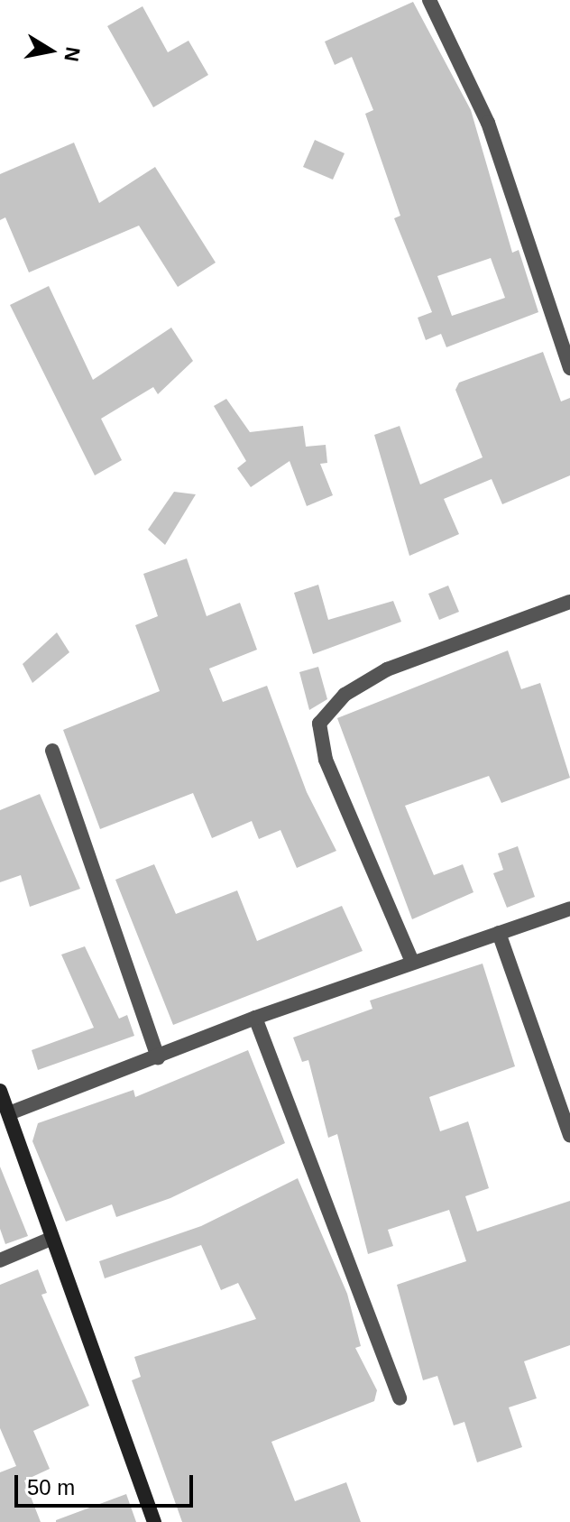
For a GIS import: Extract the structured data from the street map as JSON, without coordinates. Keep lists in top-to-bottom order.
{
  "scale_bar": "50 m",
  "north": "right"
}
